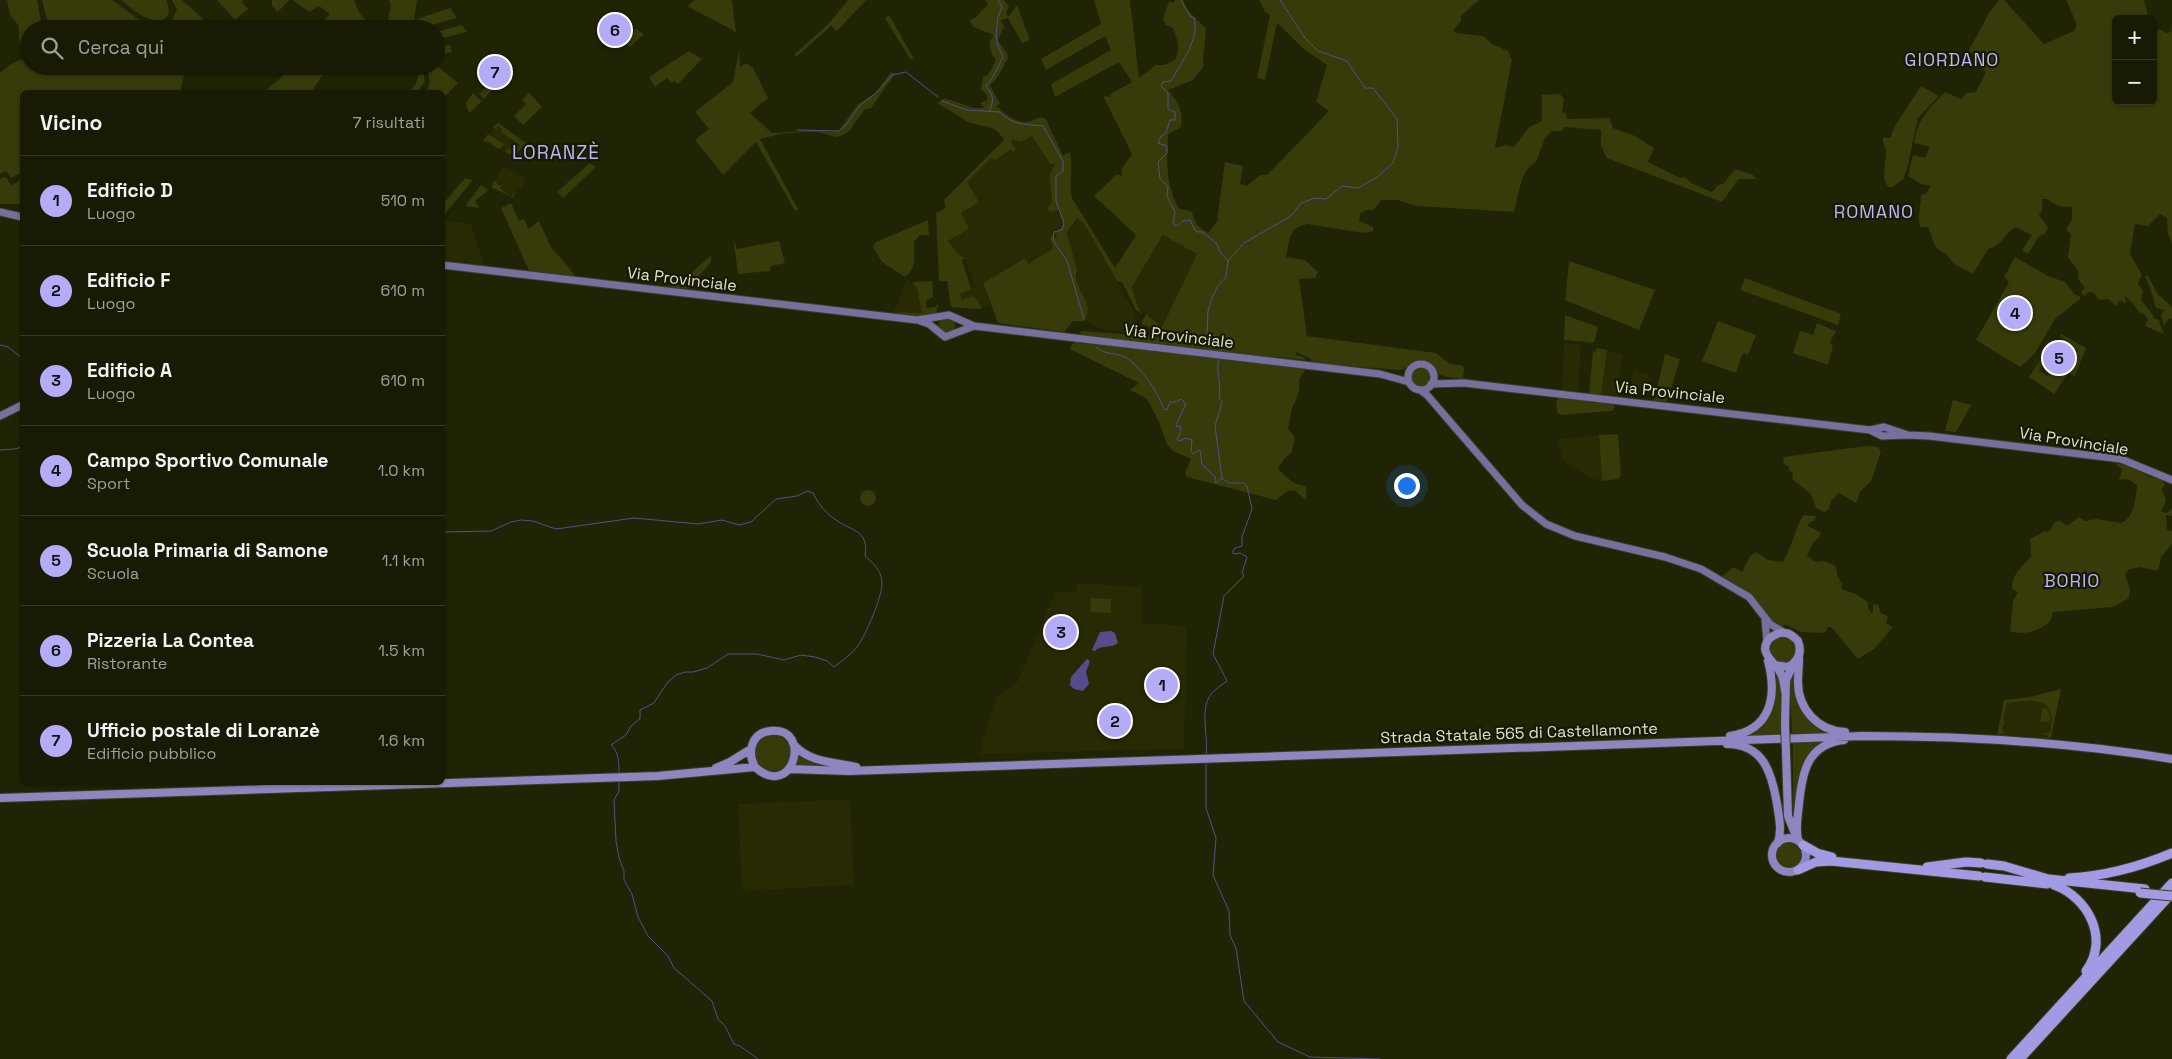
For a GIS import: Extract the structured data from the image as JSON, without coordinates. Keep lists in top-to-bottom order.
{
  "streets": {
    "main road": ["Via Provinciale", "Strada Statale 565 di Castellamonte"]
  },
  "districts": [
    "GIORDANO",
    "LORANZÈ",
    "ROMANO",
    "BORIO"
  ],
  "page": {
    "pins": [
      "6",
      "7",
      "4",
      "5",
      "3",
      "1",
      "2"
    ],
    "map_buttons": ["+", "−"],
    "search": "Cerca qui",
    "heading": ["Vicino", "7 risultati"],
    "list": [
      {
        "mark": "1",
        "name": "Edificio D",
        "note": "Luogo",
        "value": "510 m"
      },
      {
        "mark": "2",
        "name": "Edificio F",
        "note": "Luogo",
        "value": "610 m"
      },
      {
        "mark": "3",
        "name": "Edificio A",
        "note": "Luogo",
        "value": "610 m"
      },
      {
        "mark": "4",
        "name": "Campo Sportivo Comunale",
        "note": "Sport",
        "value": "1.0 km"
      },
      {
        "mark": "5",
        "name": "Scuola Primaria di Samone",
        "note": "Scuola",
        "value": "1.1 km"
      },
      {
        "mark": "6",
        "name": "Pizzeria La Contea",
        "note": "Ristorante",
        "value": "1.5 km"
      },
      {
        "mark": "7",
        "name": "Ufficio postale di Loranzè",
        "note": "Edificio pubblico",
        "value": "1.6 km"
      }
    ]
  }
}
